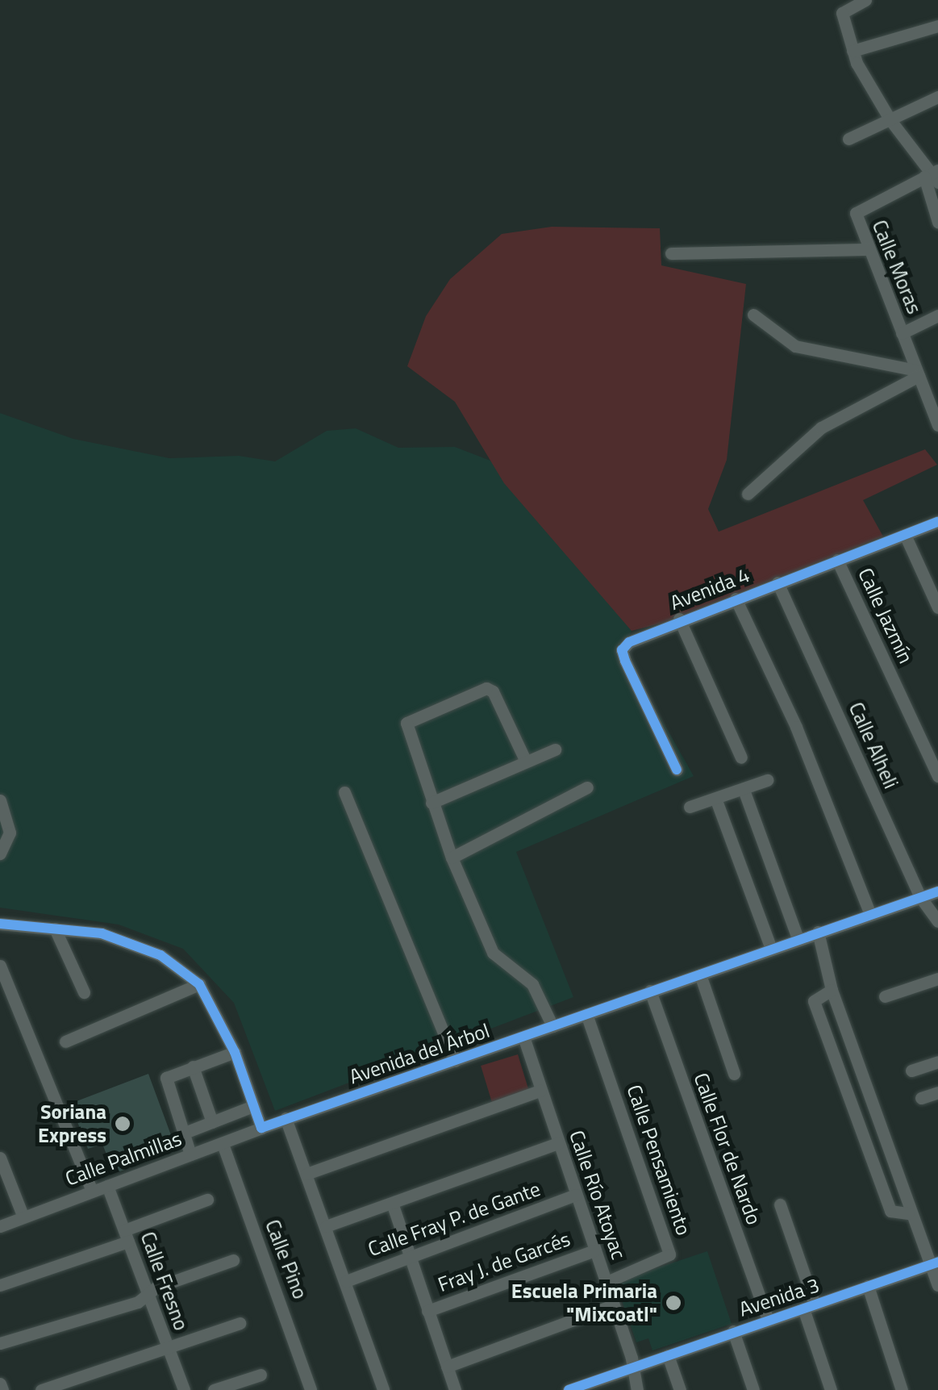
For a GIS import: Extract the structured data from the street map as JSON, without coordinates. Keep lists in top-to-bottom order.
{
  "streets": {
    "street": [
      "Calle Moras",
      "Avenida 4",
      "Calle Jazmín",
      "Calle Alheli",
      "Avenida del Árbol",
      "Calle Flor de Nardo",
      "Calle Palmillas",
      "Calle Pensamiento",
      "Calle Río Atoyac",
      "Calle Fray P. de Gante",
      "Calle Pino",
      "Fray J. de Garcés",
      "Calle Fresno",
      "Avenida 3"
    ]
  },
  "crossings": [
    ["Avenida 4", "Calle Jazmín"],
    ["Avenida 4", "Calle Alheli"],
    ["Calle Alheli", "Avenida del Árbol"],
    ["Avenida del Árbol", "Calle Flor de Nardo"],
    ["Avenida del Árbol", "Calle Palmillas"],
    ["Avenida del Árbol", "Calle Pensamiento"],
    ["Avenida del Árbol", "Calle Río Atoyac"],
    ["Calle Flor de Nardo", "Avenida 3"],
    ["Calle Palmillas", "Calle Pino"],
    ["Calle Palmillas", "Calle Fresno"],
    ["Calle Pensamiento", "Calle Río Atoyac"],
    ["Calle Río Atoyac", "Calle Fray P. de Gante"],
    ["Calle Río Atoyac", "Fray J. de Garcés"],
    ["Calle Río Atoyac", "Avenida 3"]
  ],
  "places": ["Soriana Express", "Escuela Primaria \"Mixcoatl\""]
}
